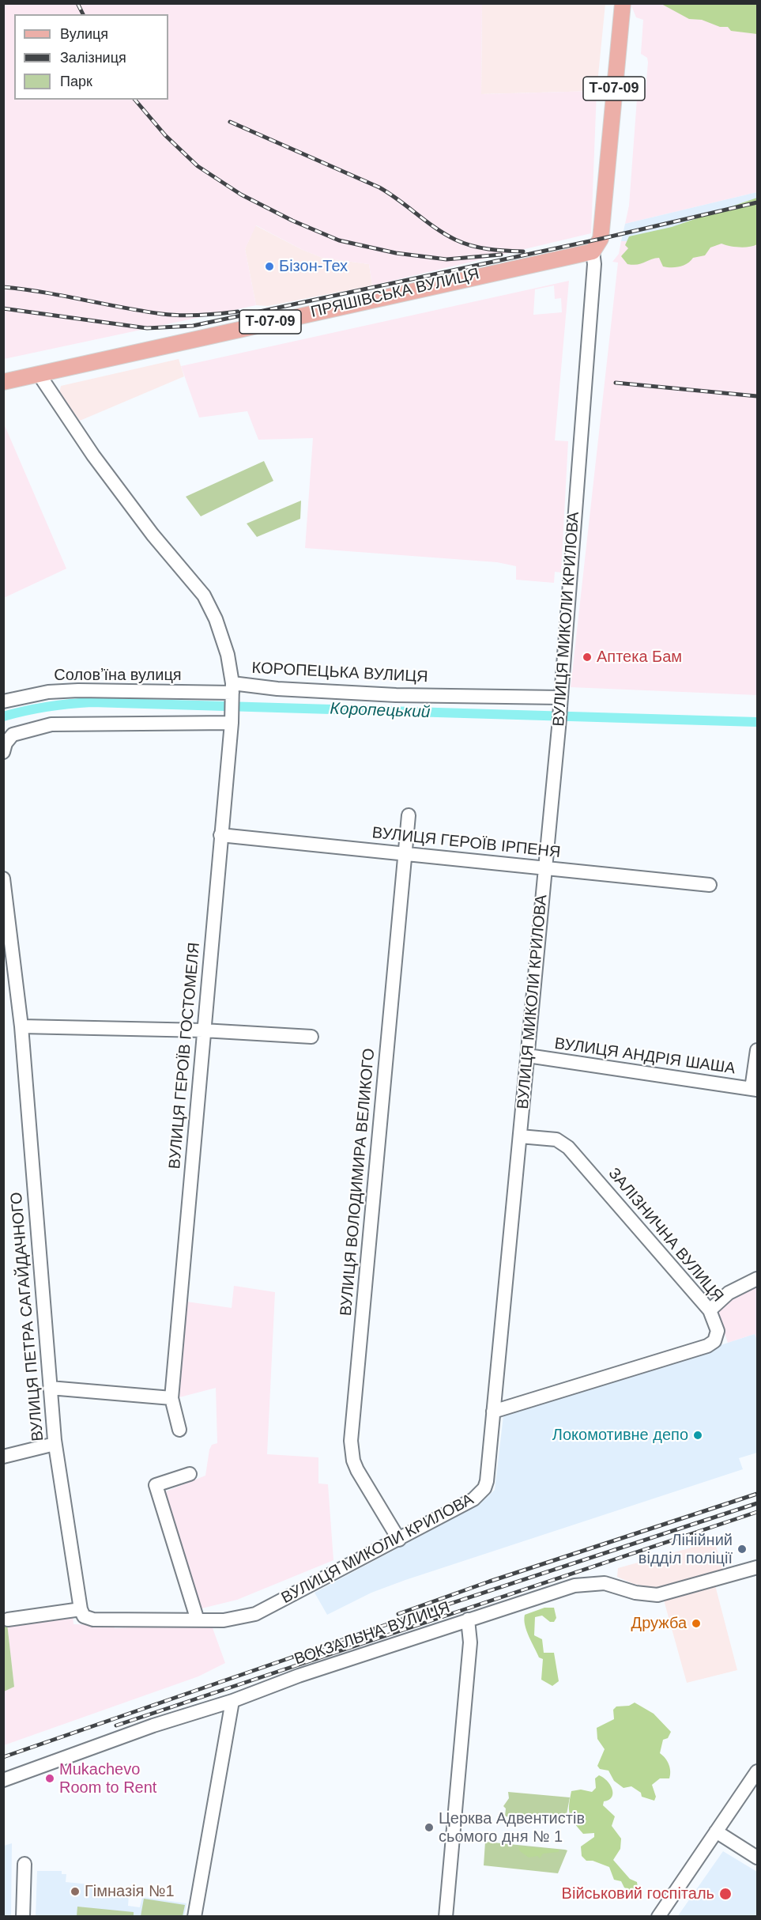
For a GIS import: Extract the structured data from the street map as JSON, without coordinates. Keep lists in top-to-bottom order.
{
  "streets": {
    "main road": ["Т-07-09", "ПРЯШІВСЬКА ВУЛИЦЯ", "ВУЛИЦЯ МИКОЛИ КРИЛОВА"],
    "street": [
      "КОРОПЕЦЬКА ВУЛИЦЯ",
      "Соловʼїна вулиця",
      "ВУЛИЦЯ ГЕРОЇВ ІРПЕНЯ",
      "ВУЛИЦЯ ГЕРОЇВ ГОСТОМЕЛЯ",
      "ВУЛИЦЯ АНДРІЯ ШАША",
      "ВУЛИЦЯ ВОЛОДИМИРА ВЕЛИКОГО",
      "ЗАЛІЗНИЧНА ВУЛИЦЯ",
      "ВУЛИЦЯ ПЕТРА САГАЙДАЧНОГО",
      "ВОКЗАЛЬНА ВУЛИЦЯ"
    ]
  },
  "crossings": [
    ["ПРЯШІВСЬКА ВУЛИЦЯ", "ВУЛИЦЯ МИКОЛИ КРИЛОВА"],
    ["ПРЯШІВСЬКА ВУЛИЦЯ", "КОРОПЕЦЬКА ВУЛИЦЯ"],
    ["ВУЛИЦЯ МИКОЛИ КРИЛОВА", "КОРОПЕЦЬКА ВУЛИЦЯ"],
    ["ВУЛИЦЯ МИКОЛИ КРИЛОВА", "ВУЛИЦЯ ГЕРОЇВ ІРПЕНЯ"],
    ["ВУЛИЦЯ МИКОЛИ КРИЛОВА", "ВУЛИЦЯ АНДРІЯ ШАША"],
    ["ВУЛИЦЯ МИКОЛИ КРИЛОВА", "ВУЛИЦЯ ВОЛОДИМИРА ВЕЛИКОГО"],
    ["ВУЛИЦЯ МИКОЛИ КРИЛОВА", "ЗАЛІЗНИЧНА ВУЛИЦЯ"],
    ["ВУЛИЦЯ МИКОЛИ КРИЛОВА", "ВУЛИЦЯ ПЕТРА САГАЙДАЧНОГО"],
    ["КОРОПЕЦЬКА ВУЛИЦЯ", "Соловʼїна вулиця"],
    ["КОРОПЕЦЬКА ВУЛИЦЯ", "ВУЛИЦЯ ГЕРОЇВ ГОСТОМЕЛЯ"],
    ["Соловʼїна вулиця", "ВУЛИЦЯ ГЕРОЇВ ГОСТОМЕЛЯ"],
    ["ВУЛИЦЯ ГЕРОЇВ ІРПЕНЯ", "ВУЛИЦЯ ГЕРОЇВ ГОСТОМЕЛЯ"],
    ["ВУЛИЦЯ ГЕРОЇВ ІРПЕНЯ", "ВУЛИЦЯ ВОЛОДИМИРА ВЕЛИКОГО"]
  ],
  "water": ["Коропецький"],
  "places": [
    "Бізон-Тех",
    "Аптека Бам",
    "Локомотивне депо",
    "Лінійний відділ поліції",
    "Дружба",
    "Mukachevo Room to Rent",
    "Церква Адвентистів сьомого дня № 1",
    "Гімназія №1",
    "Військовий госпіталь"
  ],
  "legend": ["Вулиця", "Залізниця", "Парк"]
}
